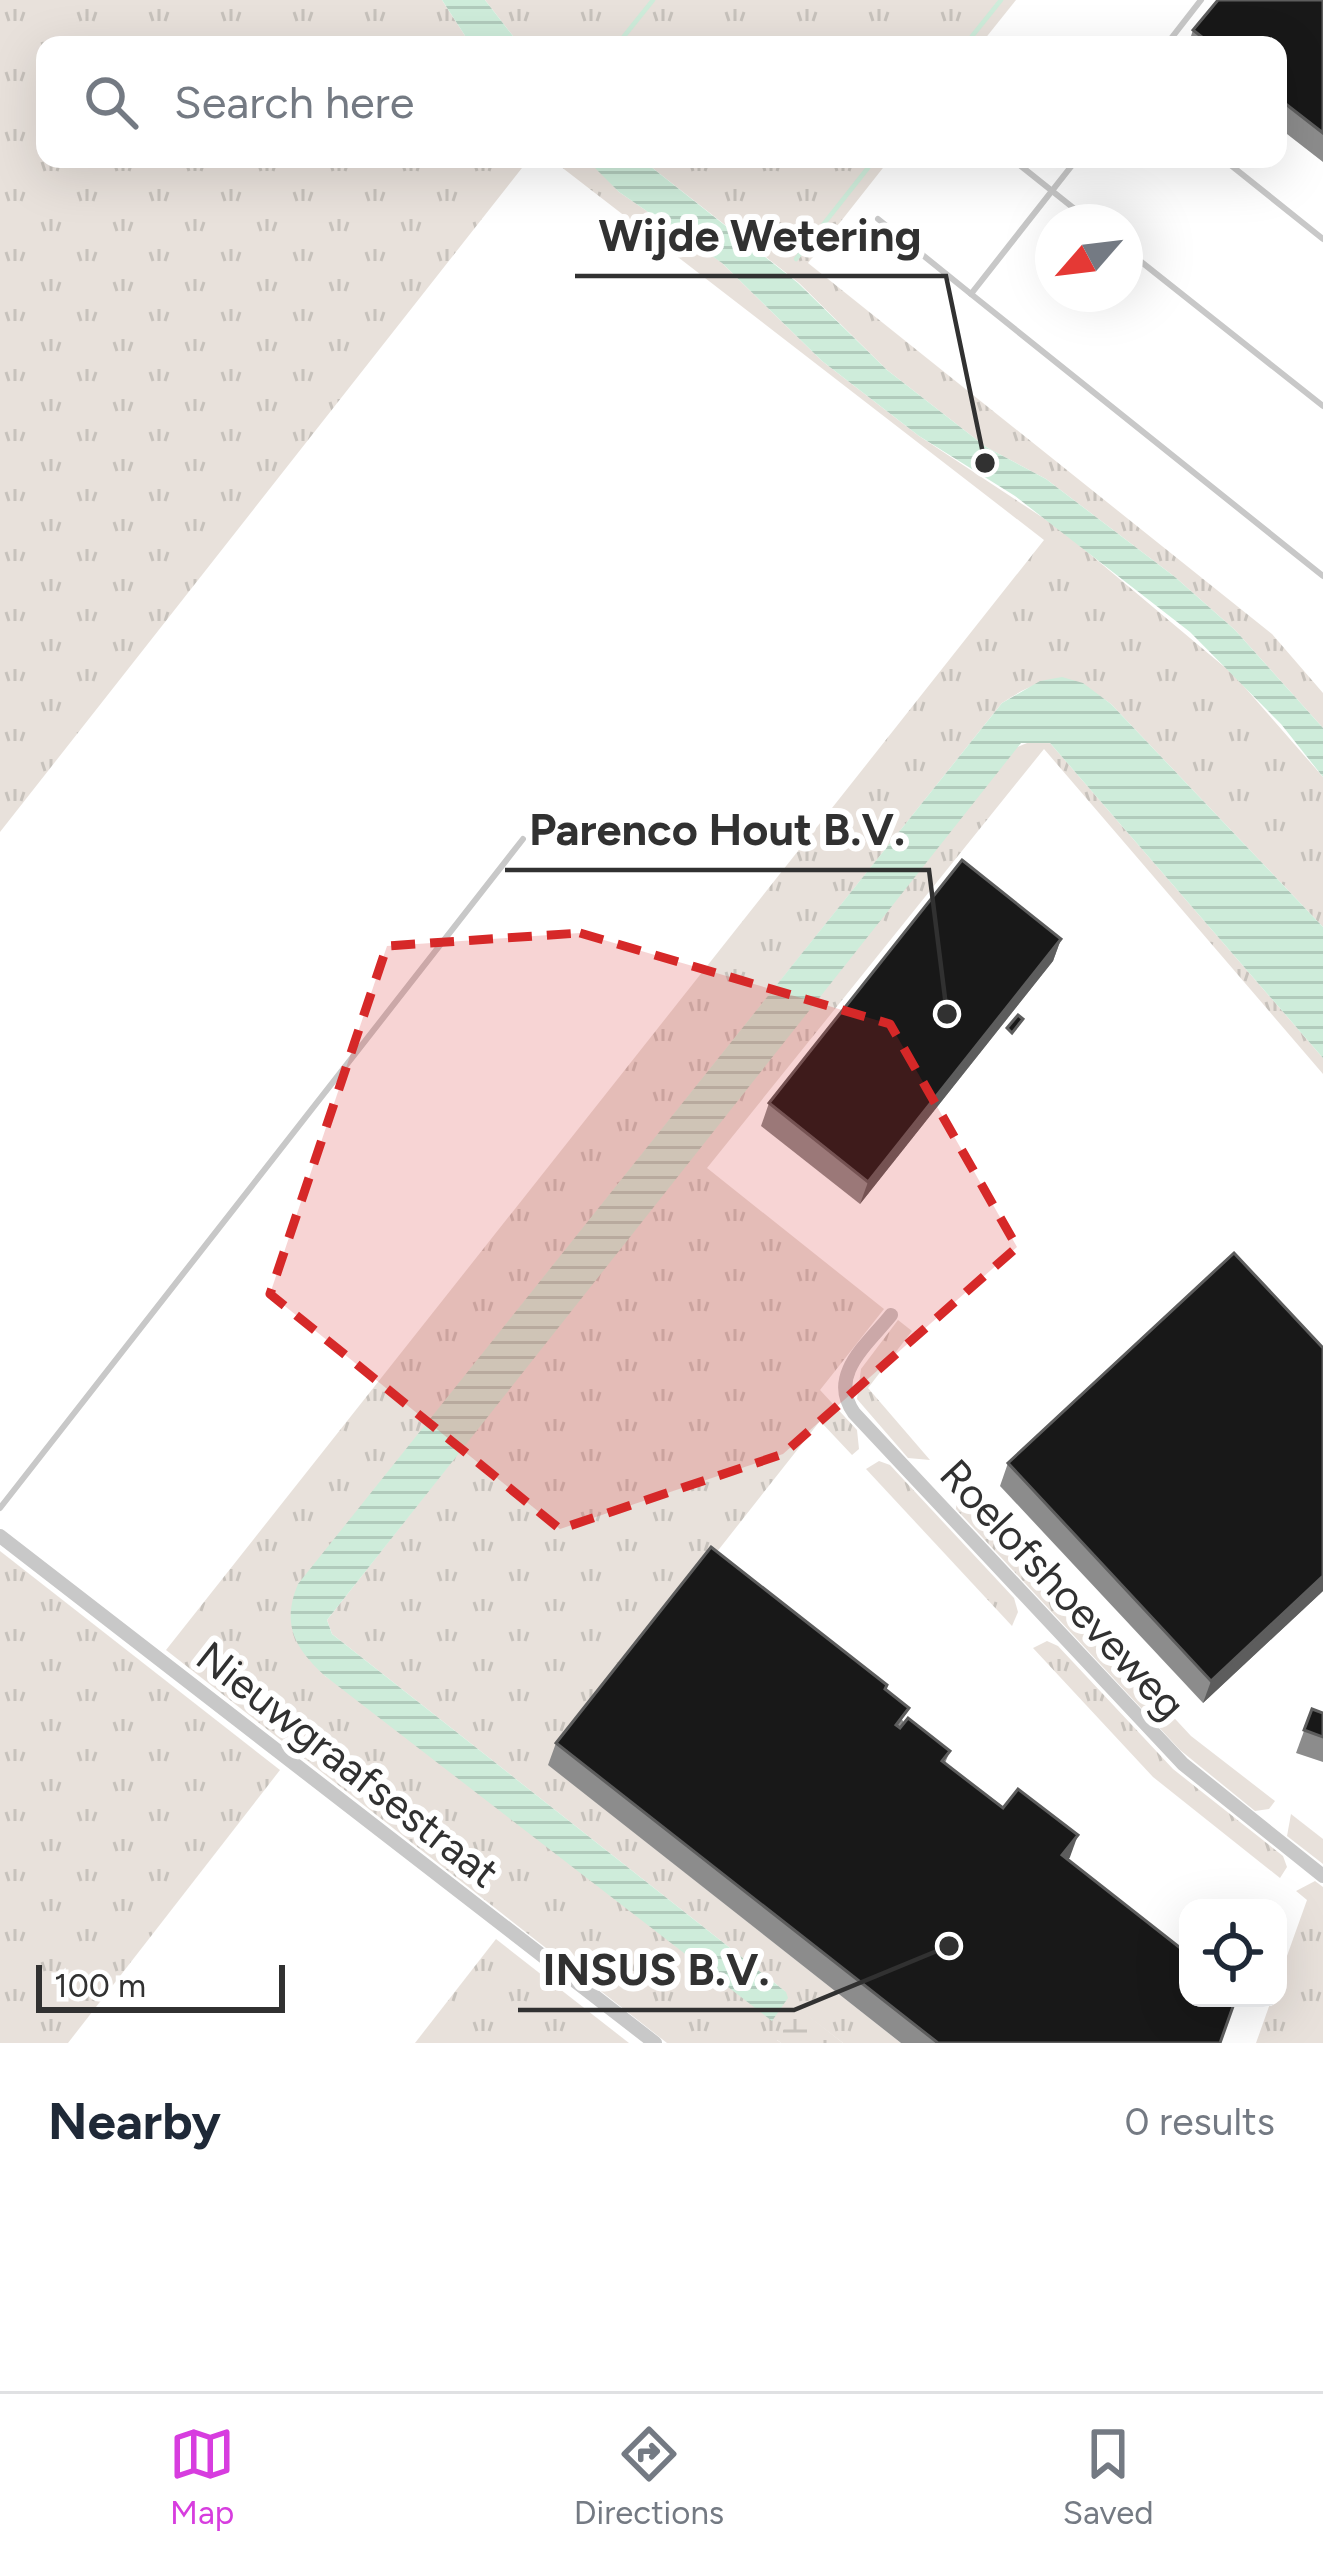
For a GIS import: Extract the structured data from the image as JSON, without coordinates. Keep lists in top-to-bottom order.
{
  "streets": {
    "street": ["Roelofshoeveweg", "Nieuwgraafsestraat"]
  },
  "places": ["Wijde Wetering", "Parenco Hout B.V.", "INSUS B.V."],
  "scale_bar": "100 m",
  "north": "bottom left",
  "page": {
    "search": "Search here",
    "scale": "100 m",
    "heading": ["Nearby", "0 results"],
    "nav": ["Map", "Directions", "Saved"]
  }
}
